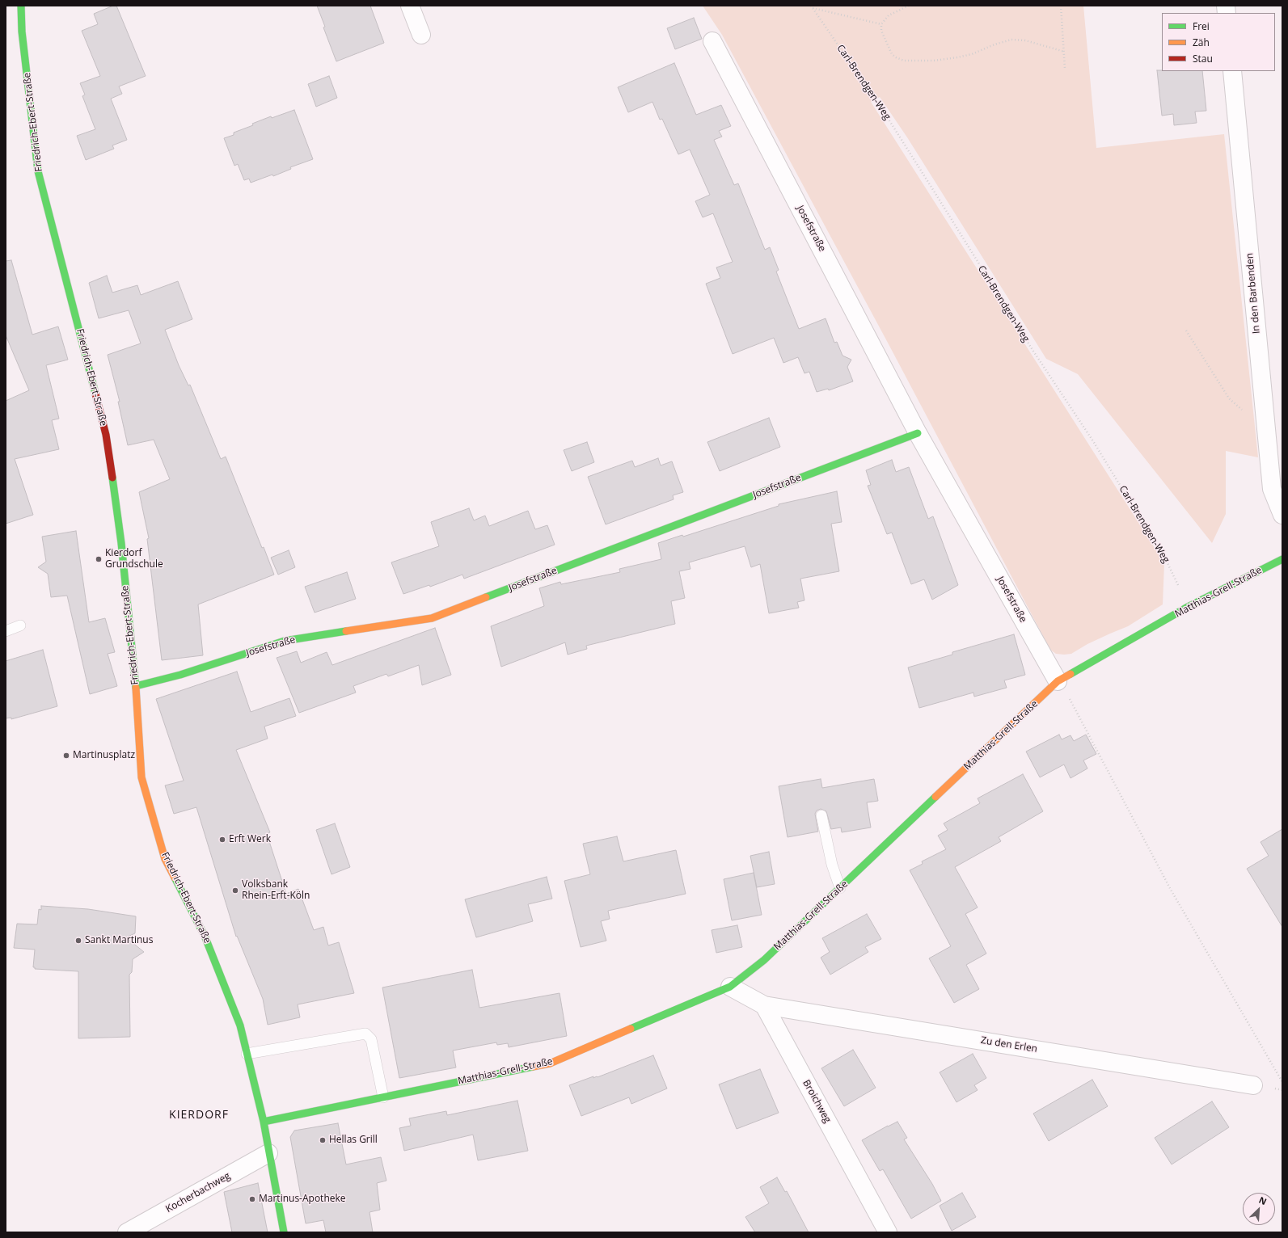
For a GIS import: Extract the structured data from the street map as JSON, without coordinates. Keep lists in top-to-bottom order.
{
  "streets": {
    "street": [
      "Friedrich-Ebert-Straße",
      "Josefstraße",
      "In den Barbenden",
      "Matthias-Grell-Straße",
      "Zu den Erlen",
      "Broichweg",
      "Kocherbachweg"
    ],
    "path": ["Carl-Brendgen-Weg"]
  },
  "crossings": [
    ["Carl-Brendgen-Weg", "Matthias-Grell-Straße"],
    ["Friedrich-Ebert-Straße", "Josefstraße"],
    ["Friedrich-Ebert-Straße", "Matthias-Grell-Straße"],
    ["Friedrich-Ebert-Straße", "Kocherbachweg"],
    ["Josefstraße", "Matthias-Grell-Straße"],
    ["Zu den Erlen", "Broichweg"]
  ],
  "districts": ["KIERDORF"],
  "places": [
    "Kierdorf Grundschule",
    "Martinusplatz",
    "Erft Werk",
    "Volksbank Rhein-Erft-Köln",
    "Sankt Martinus",
    "Hellas Grill",
    "Martinus-Apotheke"
  ],
  "legend": ["Frei", "Zäh", "Stau"],
  "north": "top right"
}
